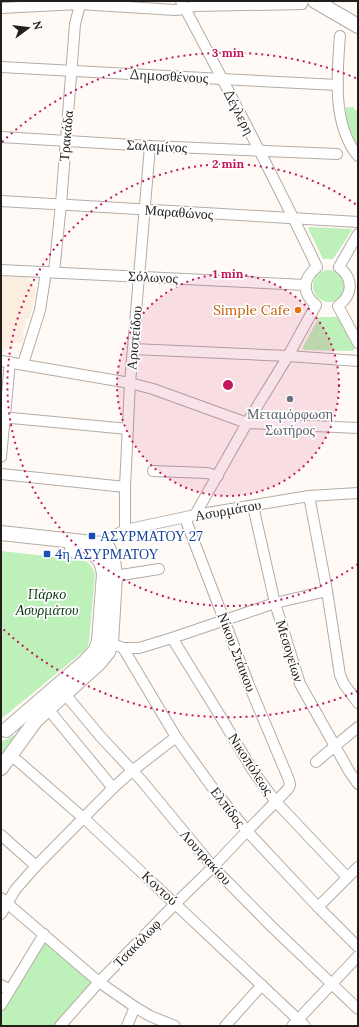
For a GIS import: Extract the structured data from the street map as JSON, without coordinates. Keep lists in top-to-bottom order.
{
  "streets": {
    "street": [
      "Δημοσθένους",
      "Δέγλερη",
      "Τρακάδα",
      "Σαλαμίνος",
      "Μαραθώνος",
      "Σόλωνος",
      "Αριστείδου",
      "Ασυρμάτου",
      "Μεσογείων",
      "Νίκου Στάικου",
      "Νικοπόλεως",
      "Ελπίδος",
      "Λουτρακίου",
      "Κοντού",
      "Τσακάλωφ"
    ]
  },
  "crossings": [
    ["Δημοσθένους", "Δέγλερη"],
    ["Δημοσθένους", "Τρακάδα"],
    ["Δέγλερη", "Σαλαμίνος"],
    ["Δέγλερη", "Μαραθώνος"],
    ["Δέγλερη", "Σόλωνος"],
    ["Τρακάδα", "Σαλαμίνος"],
    ["Τρακάδα", "Μαραθώνος"],
    ["Τρακάδα", "Σόλωνος"],
    ["Σαλαμίνος", "Αριστείδου"],
    ["Μαραθώνος", "Αριστείδου"],
    ["Σόλωνος", "Αριστείδου"],
    ["Αριστείδου", "Ασυρμάτου"],
    ["Ασυρμάτου", "Μεσογείων"],
    ["Ασυρμάτου", "Νίκου Στάικου"],
    ["Νίκου Στάικου", "Τσακάλωφ"],
    ["Νικοπόλεως", "Τσακάλωφ"],
    ["Ελπίδος", "Τσακάλωφ"],
    ["Λουτρακίου", "Τσακάλωφ"],
    ["Κοντού", "Τσακάλωφ"]
  ],
  "parks": ["Πάρκο Ασυρμάτου"],
  "places": {
    "other": ["Simple Cafe", "Μεταμόρφωση Σωτήρος"],
    "transit": ["ΑΣΥΡΜΑΤΟΥ 27", "4η ΑΣΥΡΜΑΤΟΥ"]
  },
  "north": "right",
  "rings": ["3 min", "2 min", "1 min"]
}
